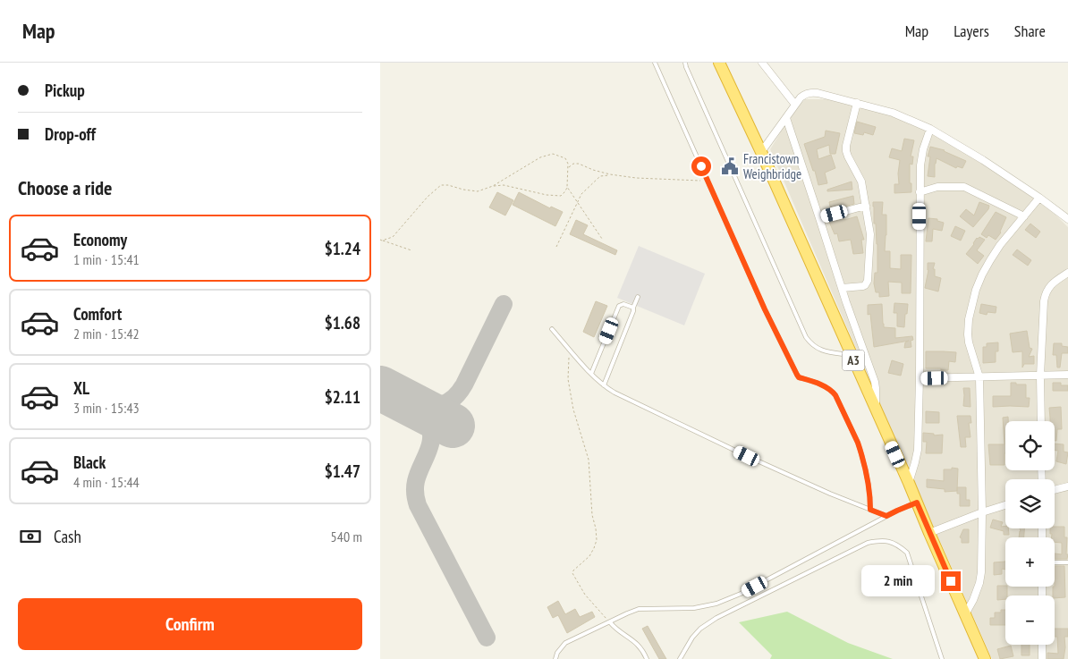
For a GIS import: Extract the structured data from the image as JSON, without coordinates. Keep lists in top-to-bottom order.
{
  "streets": {
    "highway": ["A3"]
  },
  "places": {
    "public building": ["Francistown Weighbridge"]
  },
  "page": {
    "header": "Map",
    "nav": ["Map", "Layers", "Share"],
    "banner": ["Pickup", "Drop-off"],
    "heading": "Choose a ride",
    "list": [
      {
        "name": "Economy",
        "note": "1 min · 15:41",
        "value": "$1.24"
      },
      {
        "name": "Comfort",
        "note": "2 min · 15:42",
        "value": "$1.68"
      },
      {
        "name": "XL",
        "note": "3 min · 15:43",
        "value": "$2.11"
      },
      {
        "name": "Black",
        "note": "4 min · 15:44",
        "value": "$1.47"
      }
    ],
    "map_buttons": ["+", "−"],
    "pay": ["Cash", "540 m"],
    "bubble": "2 min",
    "buttons": "Confirm"
  }
}
